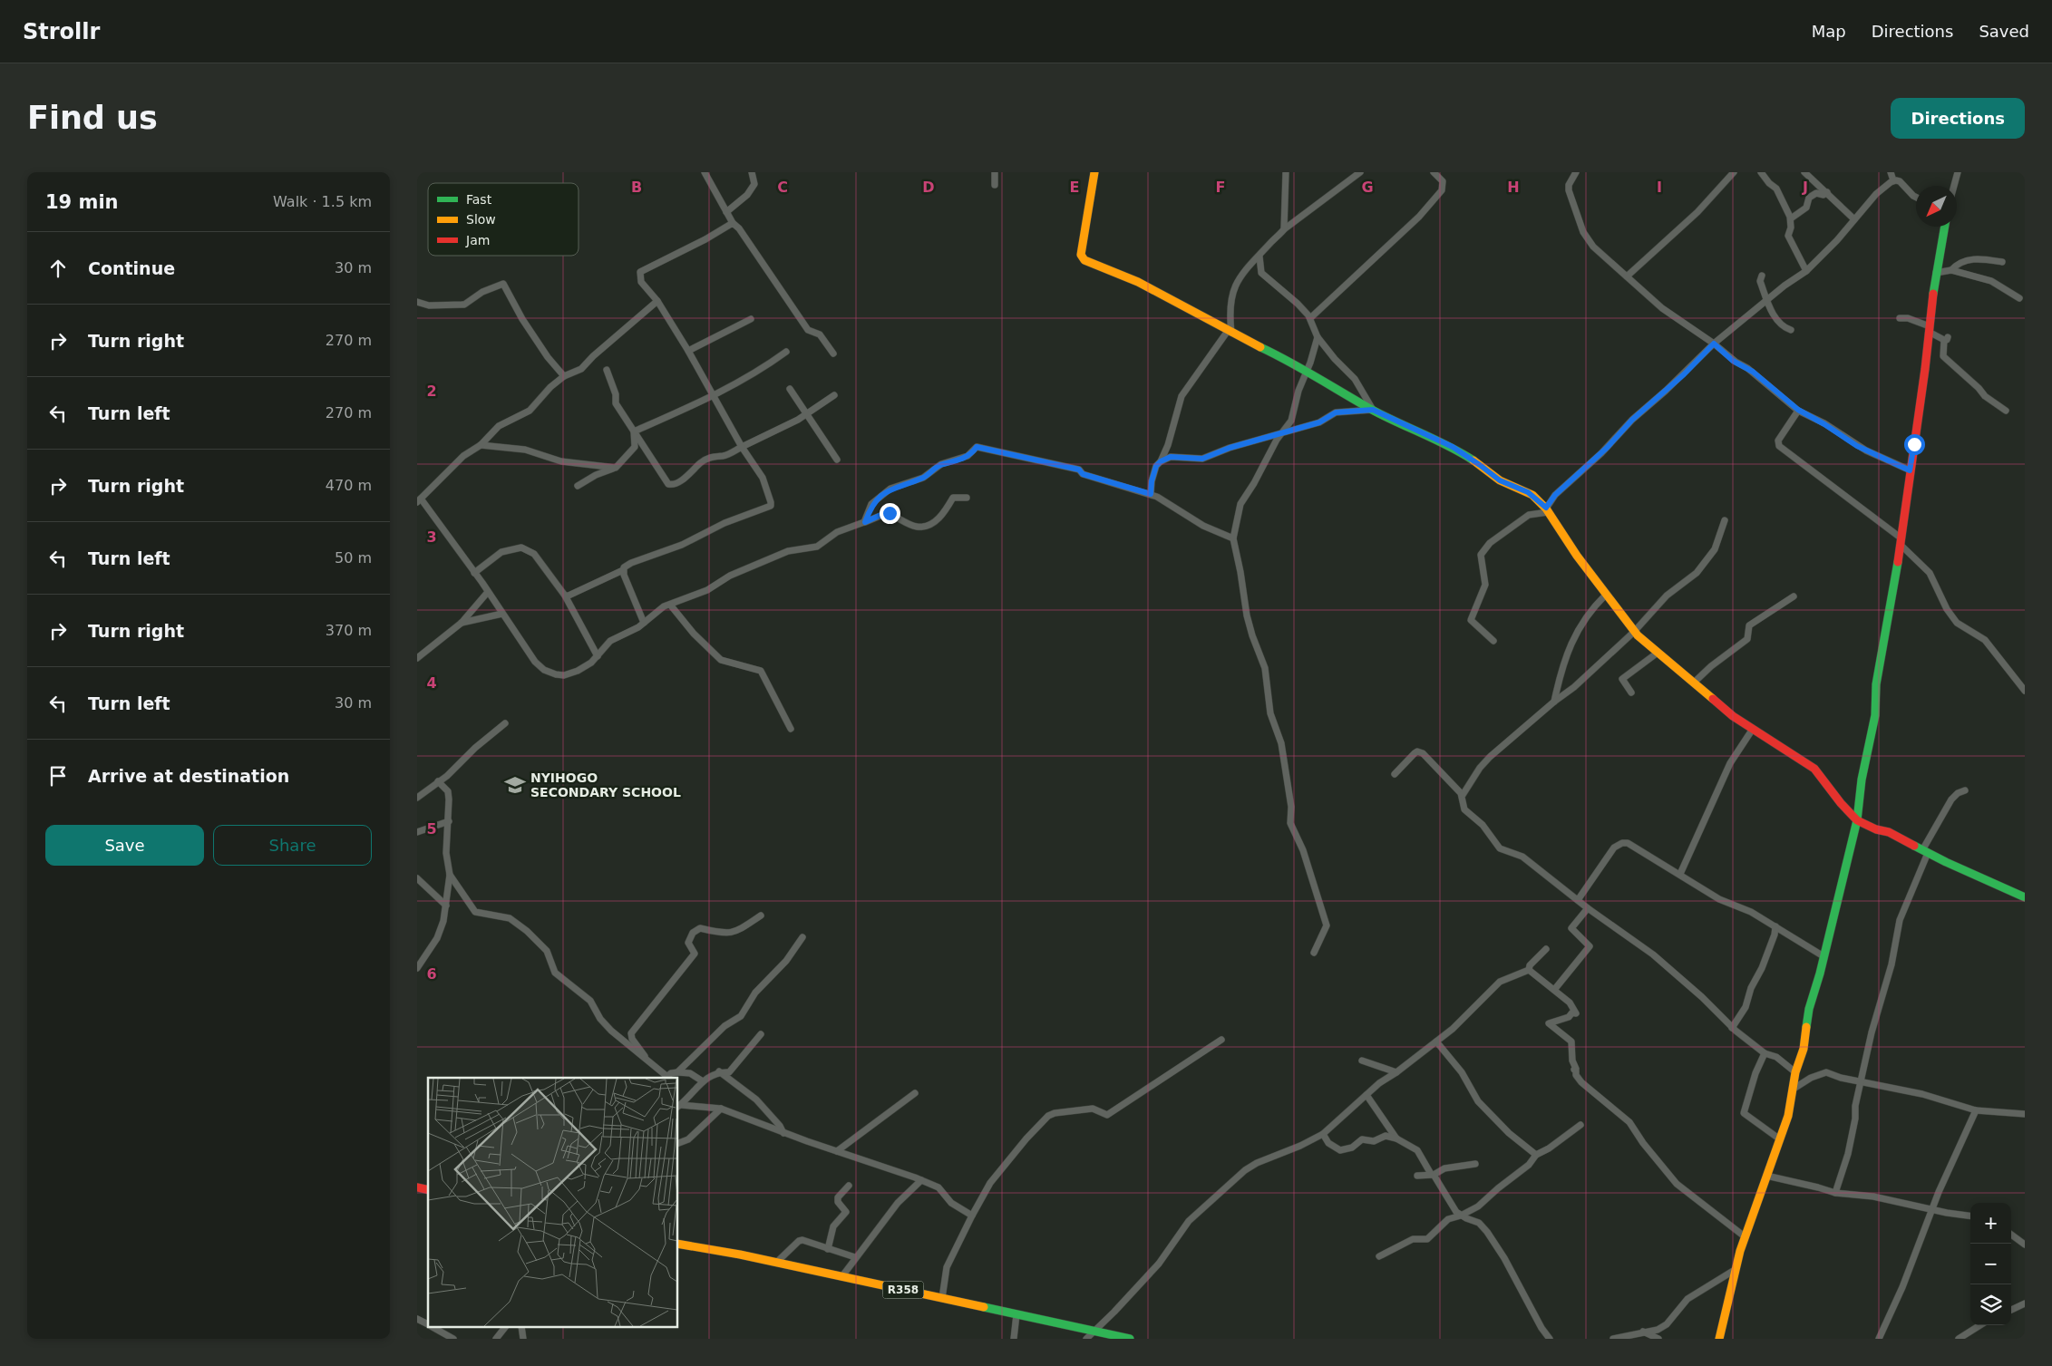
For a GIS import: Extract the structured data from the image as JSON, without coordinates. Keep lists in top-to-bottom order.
{
  "streets": {
    "street": ["R358"]
  },
  "places": {
    "school or university": ["NYIHOGO SECONDARY SCHOOL"]
  },
  "legend": ["Fast", "Slow", "Jam"],
  "north": "bottom left",
  "page": {
    "header": "Strollr",
    "nav": ["Map", "Directions", "Saved"],
    "buttons": [
      "Directions",
      ["Save", "Share"]
    ],
    "title": "Find us",
    "heading": ["19 min", "Walk · 1.5 km"],
    "list": [
      ["Continue", "30 m"],
      ["Turn right", "270 m"],
      ["Turn left", "270 m"],
      ["Turn right", "470 m"],
      ["Turn left", "50 m"],
      ["Turn right", "370 m"],
      ["Turn left", "30 m"],
      "Arrive at destination"
    ],
    "map_buttons": ["+", "−"]
  },
  "grid": {
    "columns": [
      "B",
      "C",
      "D",
      "E",
      "F",
      "G",
      "H",
      "I",
      "J"
    ],
    "rows": [
      "2",
      "3",
      "4",
      "5",
      "6"
    ]
  }
}
